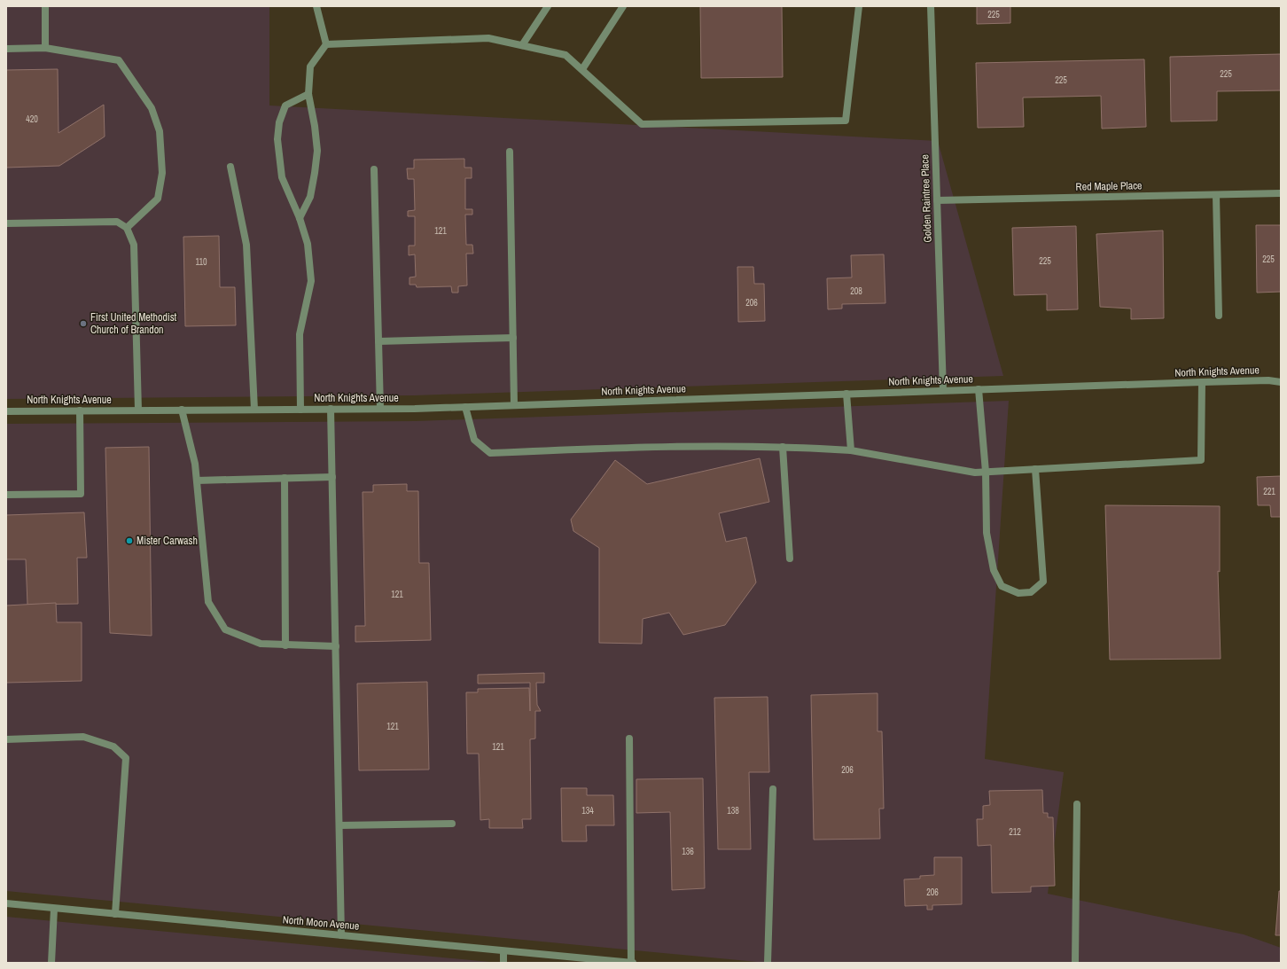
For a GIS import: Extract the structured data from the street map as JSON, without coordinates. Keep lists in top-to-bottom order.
{
  "streets": {
    "street": [
      "Red Maple Place",
      "Golden Raintree Place",
      "North Knights Avenue",
      "North Moon Avenue"
    ]
  },
  "crossings": [
    ["Red Maple Place", "Golden Raintree Place"],
    ["Golden Raintree Place", "North Knights Avenue"]
  ],
  "places": ["First United Methodist Church of Brandon", "Mister Carwash"],
  "house_numbers": [
    "225",
    "225",
    "225",
    "420",
    "121",
    "225",
    "225",
    "110",
    "208",
    "206",
    "221",
    "121",
    "121",
    "121",
    "206",
    "134",
    "138",
    "212",
    "136",
    "206"
  ]
}
